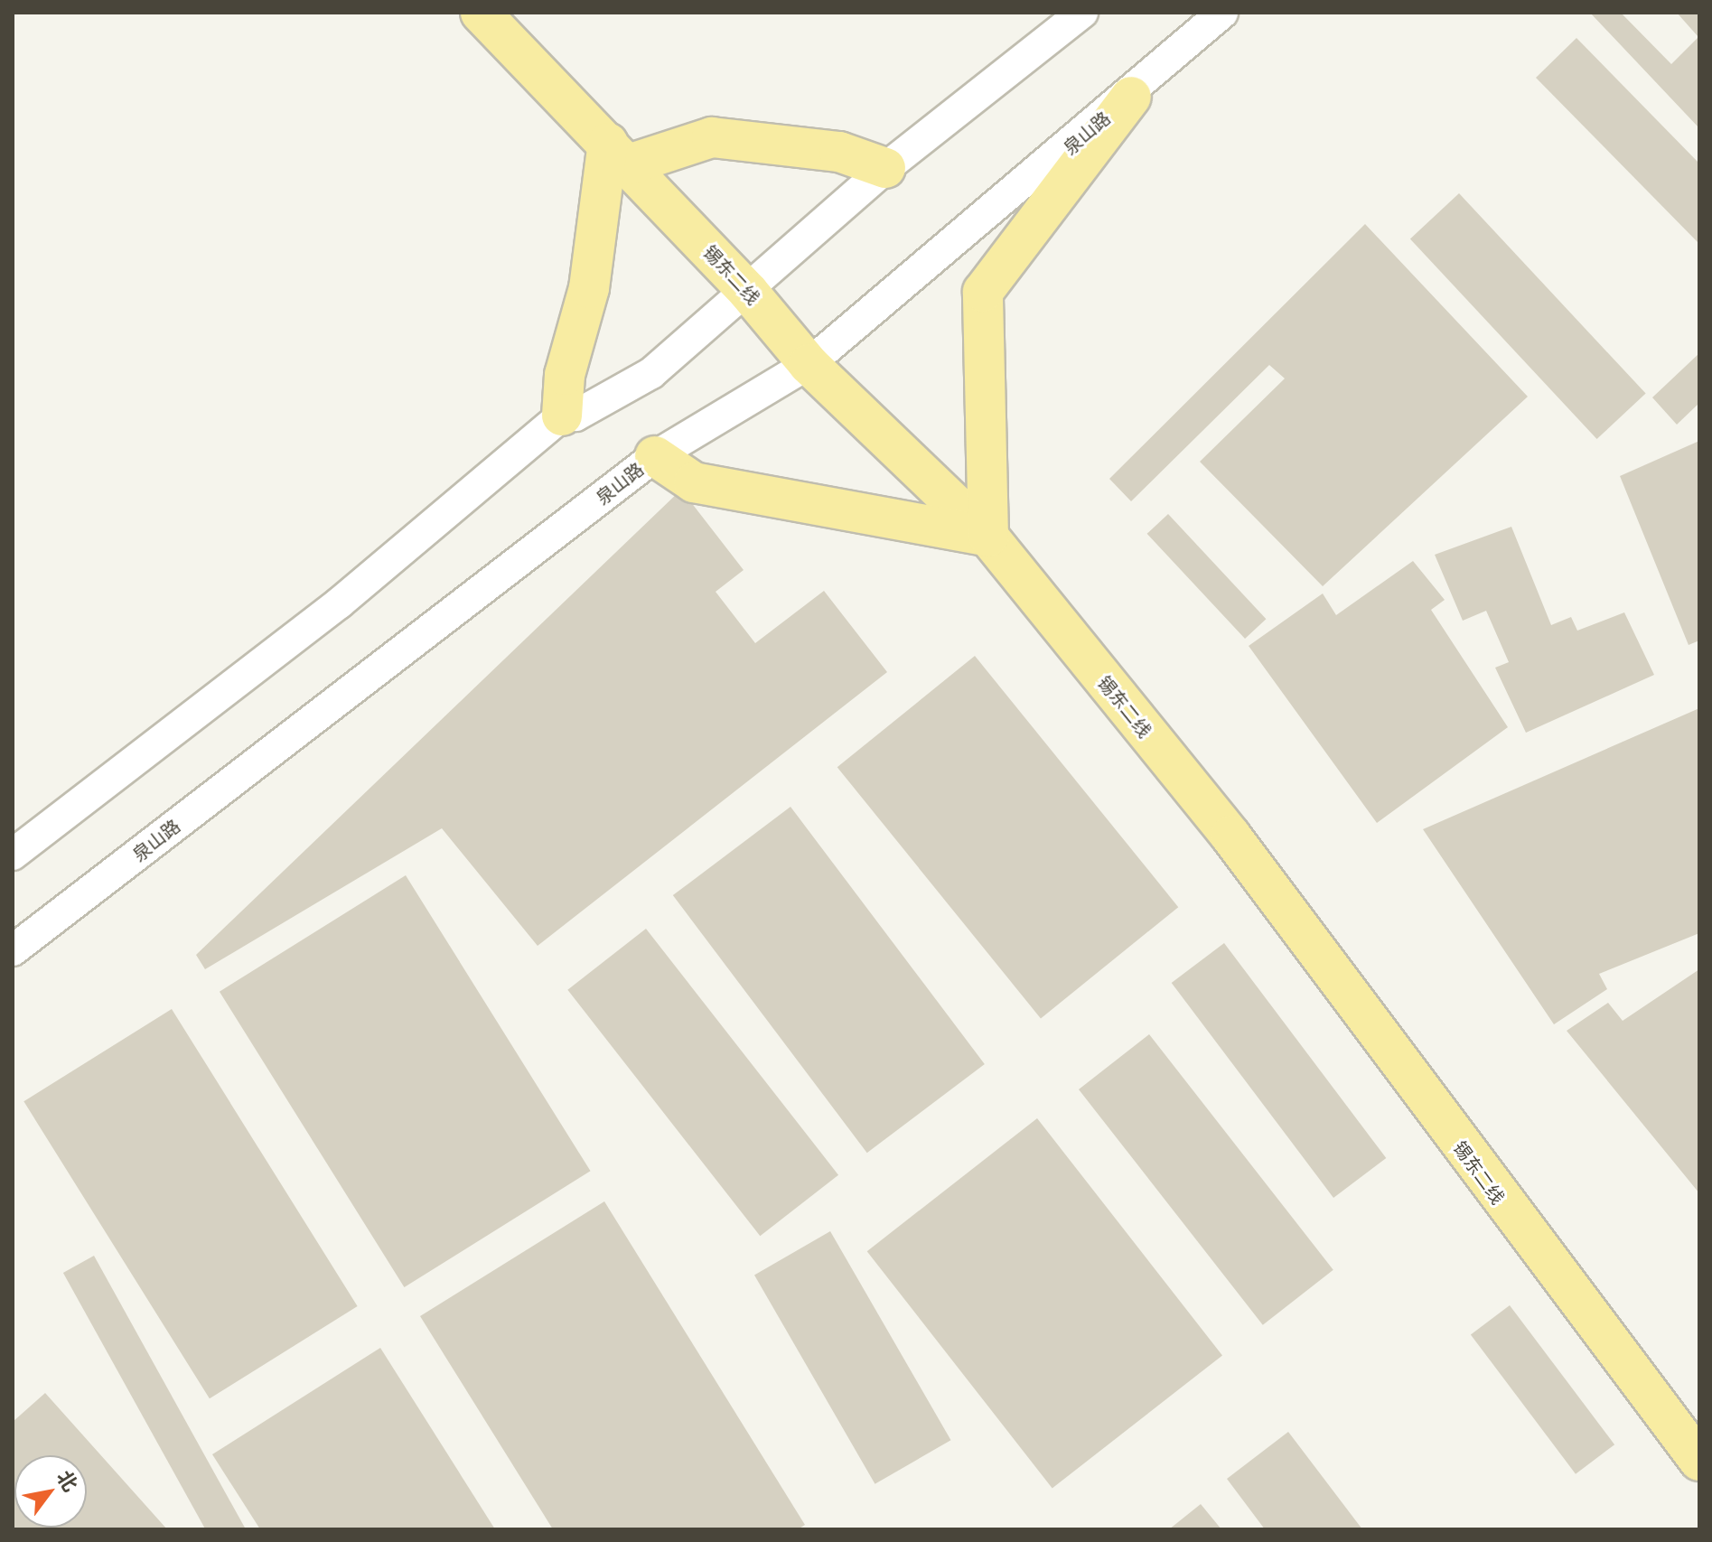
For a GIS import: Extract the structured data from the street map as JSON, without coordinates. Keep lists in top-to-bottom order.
{
  "streets": {
    "main road": ["锡东二线"],
    "street": ["泉山路"]
  },
  "crossings": [
    ["泉山路", "锡东二线"]
  ],
  "north": "top right"
}
